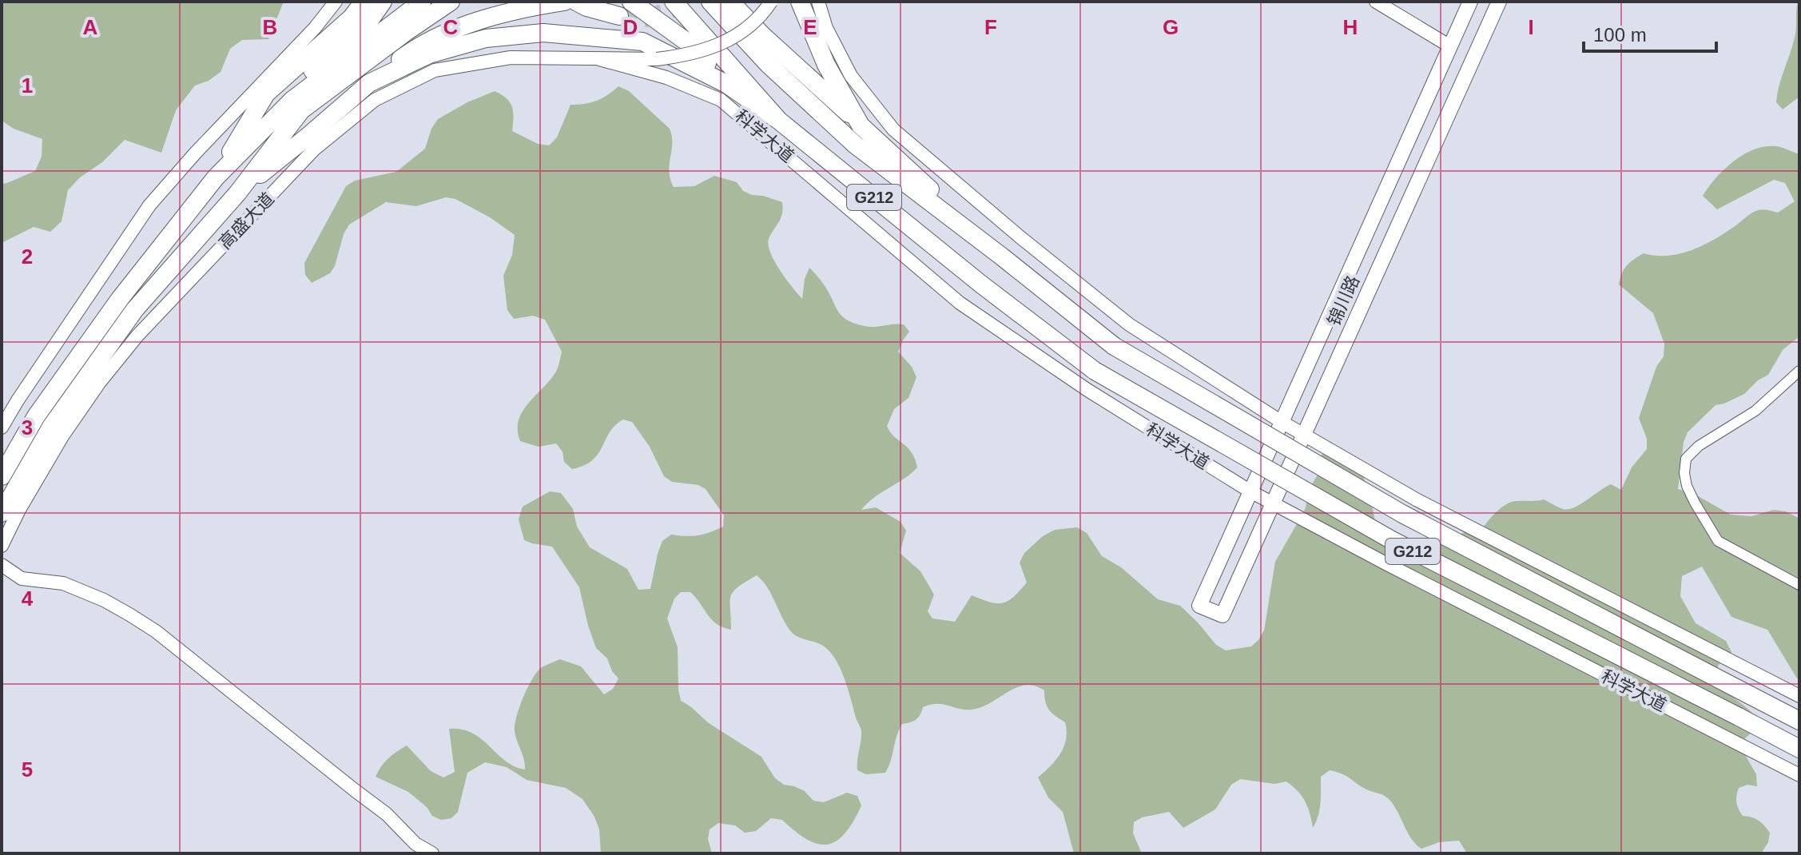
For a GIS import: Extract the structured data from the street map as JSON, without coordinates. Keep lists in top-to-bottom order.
{
  "streets": {
    "highway": ["科学大道", "G212", "高盛大道"],
    "main road": ["锦川路"]
  },
  "crossings": [
    ["科学大道", "高盛大道"],
    ["科学大道", "锦川路"]
  ],
  "scale_bar": "100 m",
  "grid": {
    "columns": [
      "A",
      "B",
      "C",
      "D",
      "E",
      "F",
      "G",
      "H",
      "I"
    ],
    "rows": [
      "1",
      "2",
      "3",
      "4",
      "5"
    ]
  }
}
